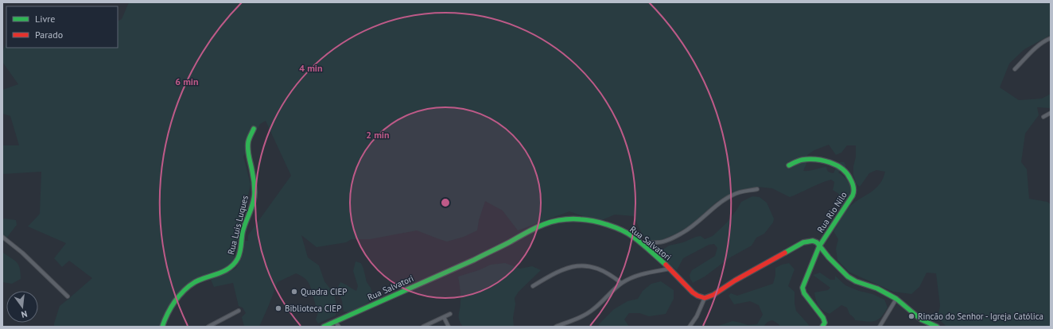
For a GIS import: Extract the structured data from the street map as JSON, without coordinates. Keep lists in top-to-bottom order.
{
  "streets": {
    "street": ["Rua Rio Nilo", "Rua Luis Luques", "Rua Salvatori"]
  },
  "places": ["Quadra CIEP", "Biblioteca CIEP", "Rincão do Senhor - Igreja Católica"],
  "legend": ["Livre", "Parado"],
  "north": "bottom",
  "rings": ["4 min", "6 min", "2 min"]
}
